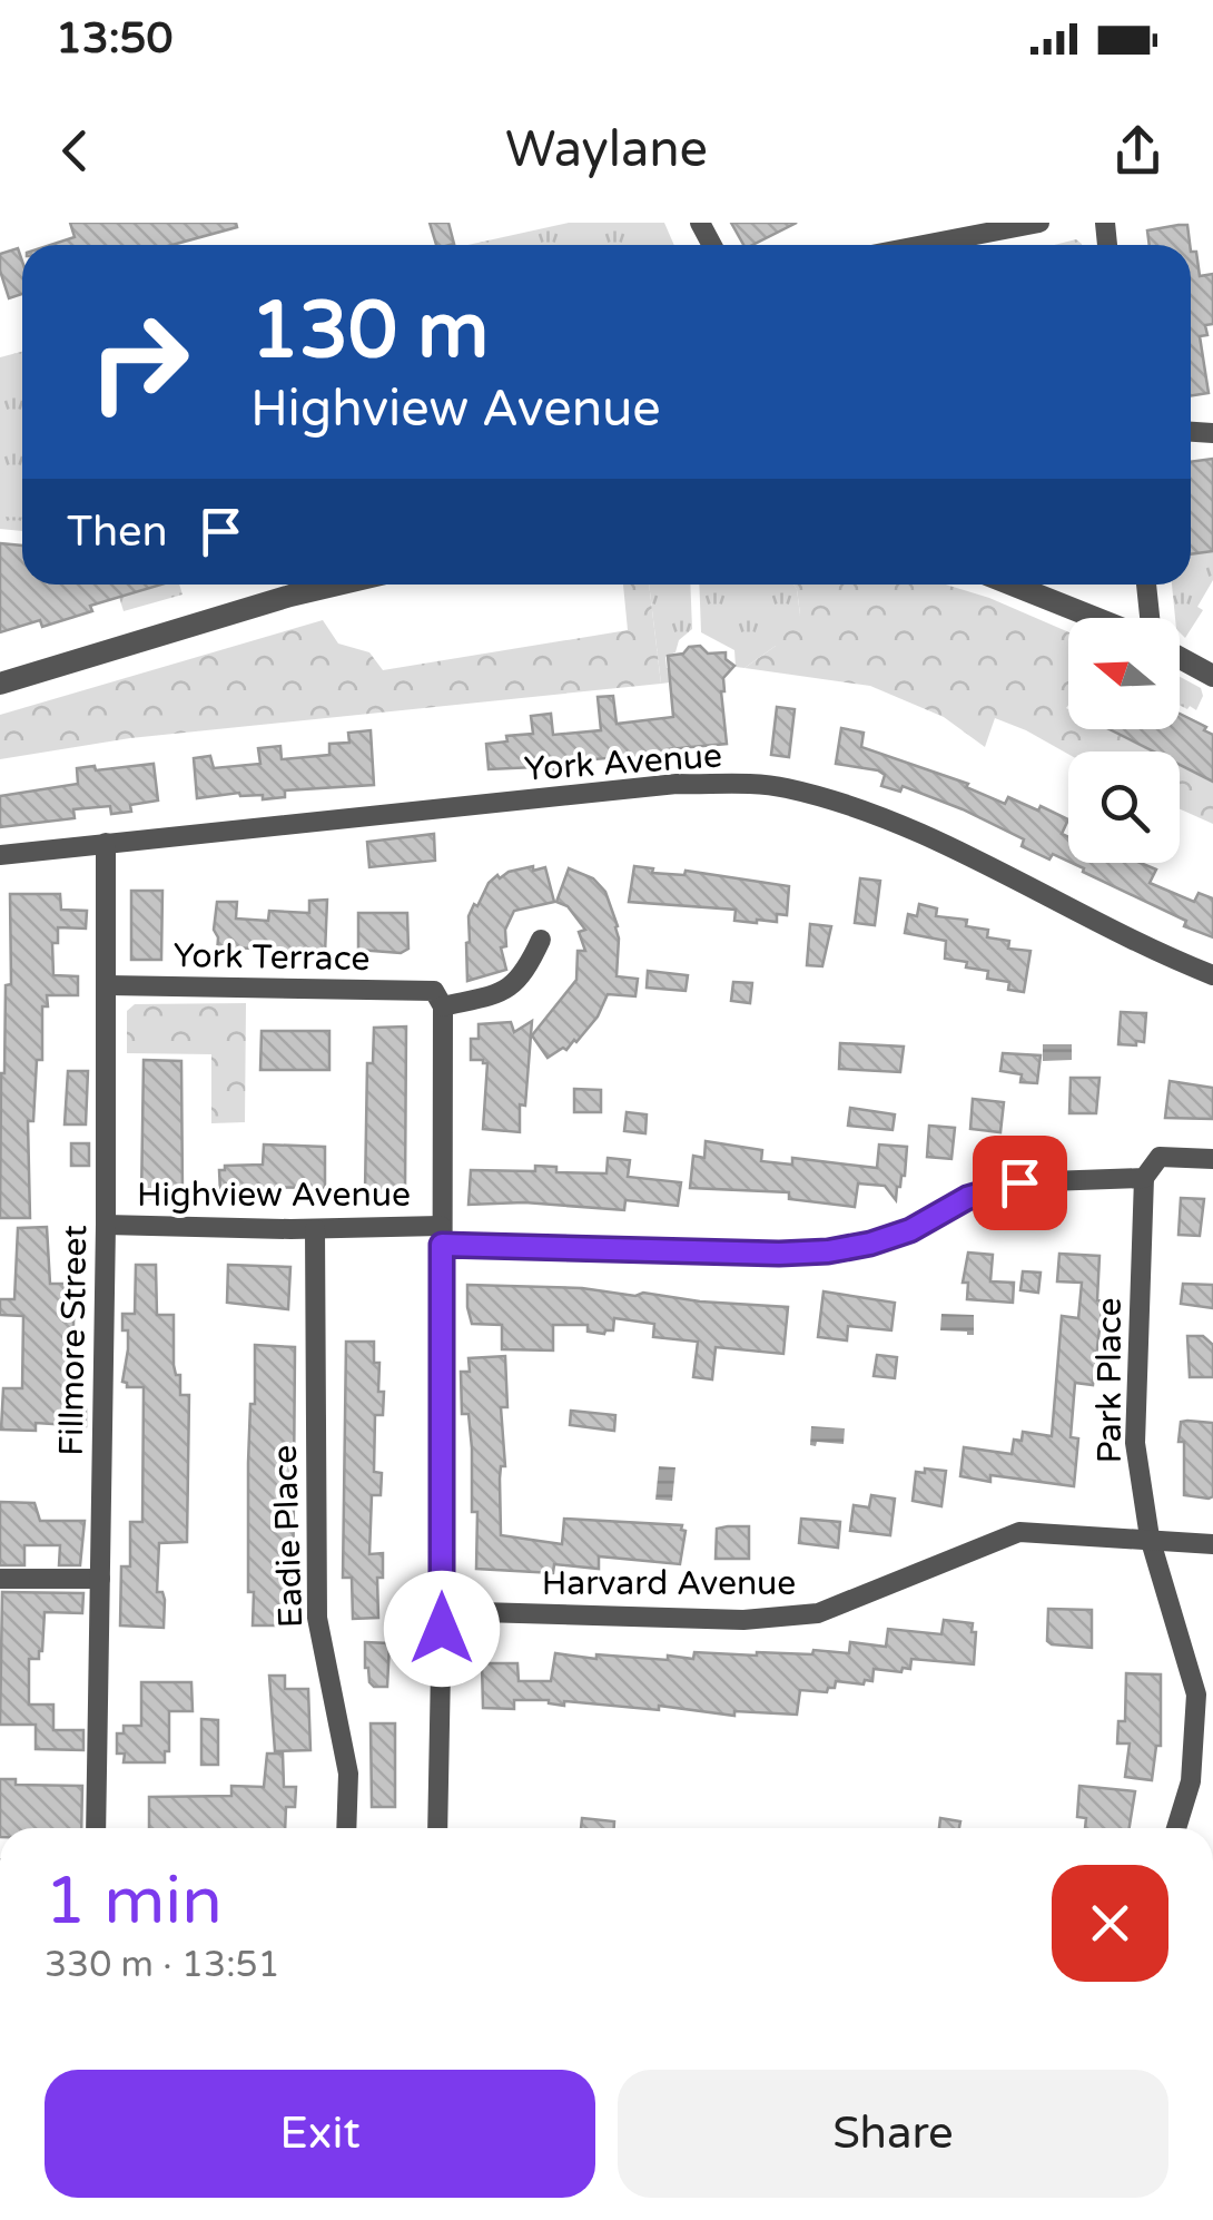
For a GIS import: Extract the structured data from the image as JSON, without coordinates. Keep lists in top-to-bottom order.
{
  "streets": {
    "street": [
      "York Avenue",
      "York Terrace",
      "Highview Avenue",
      "Fillmore Street",
      "Park Place",
      "Eadie Place",
      "Harvard Avenue"
    ]
  },
  "crossings": [
    ["York Avenue", "Fillmore Street"],
    ["York Terrace", "Fillmore Street"],
    ["Highview Avenue", "Fillmore Street"],
    ["Highview Avenue", "Park Place"],
    ["Highview Avenue", "Eadie Place"],
    ["Park Place", "Harvard Avenue"]
  ],
  "north": "left",
  "page": {
    "status": "13:50",
    "header": "Waylane",
    "turn": ["130 m", "Highview Avenue"],
    "then": "Then",
    "heading": ["1 min", "330 m · 13:51"],
    "buttons": ["Exit", "Share"]
  }
}
